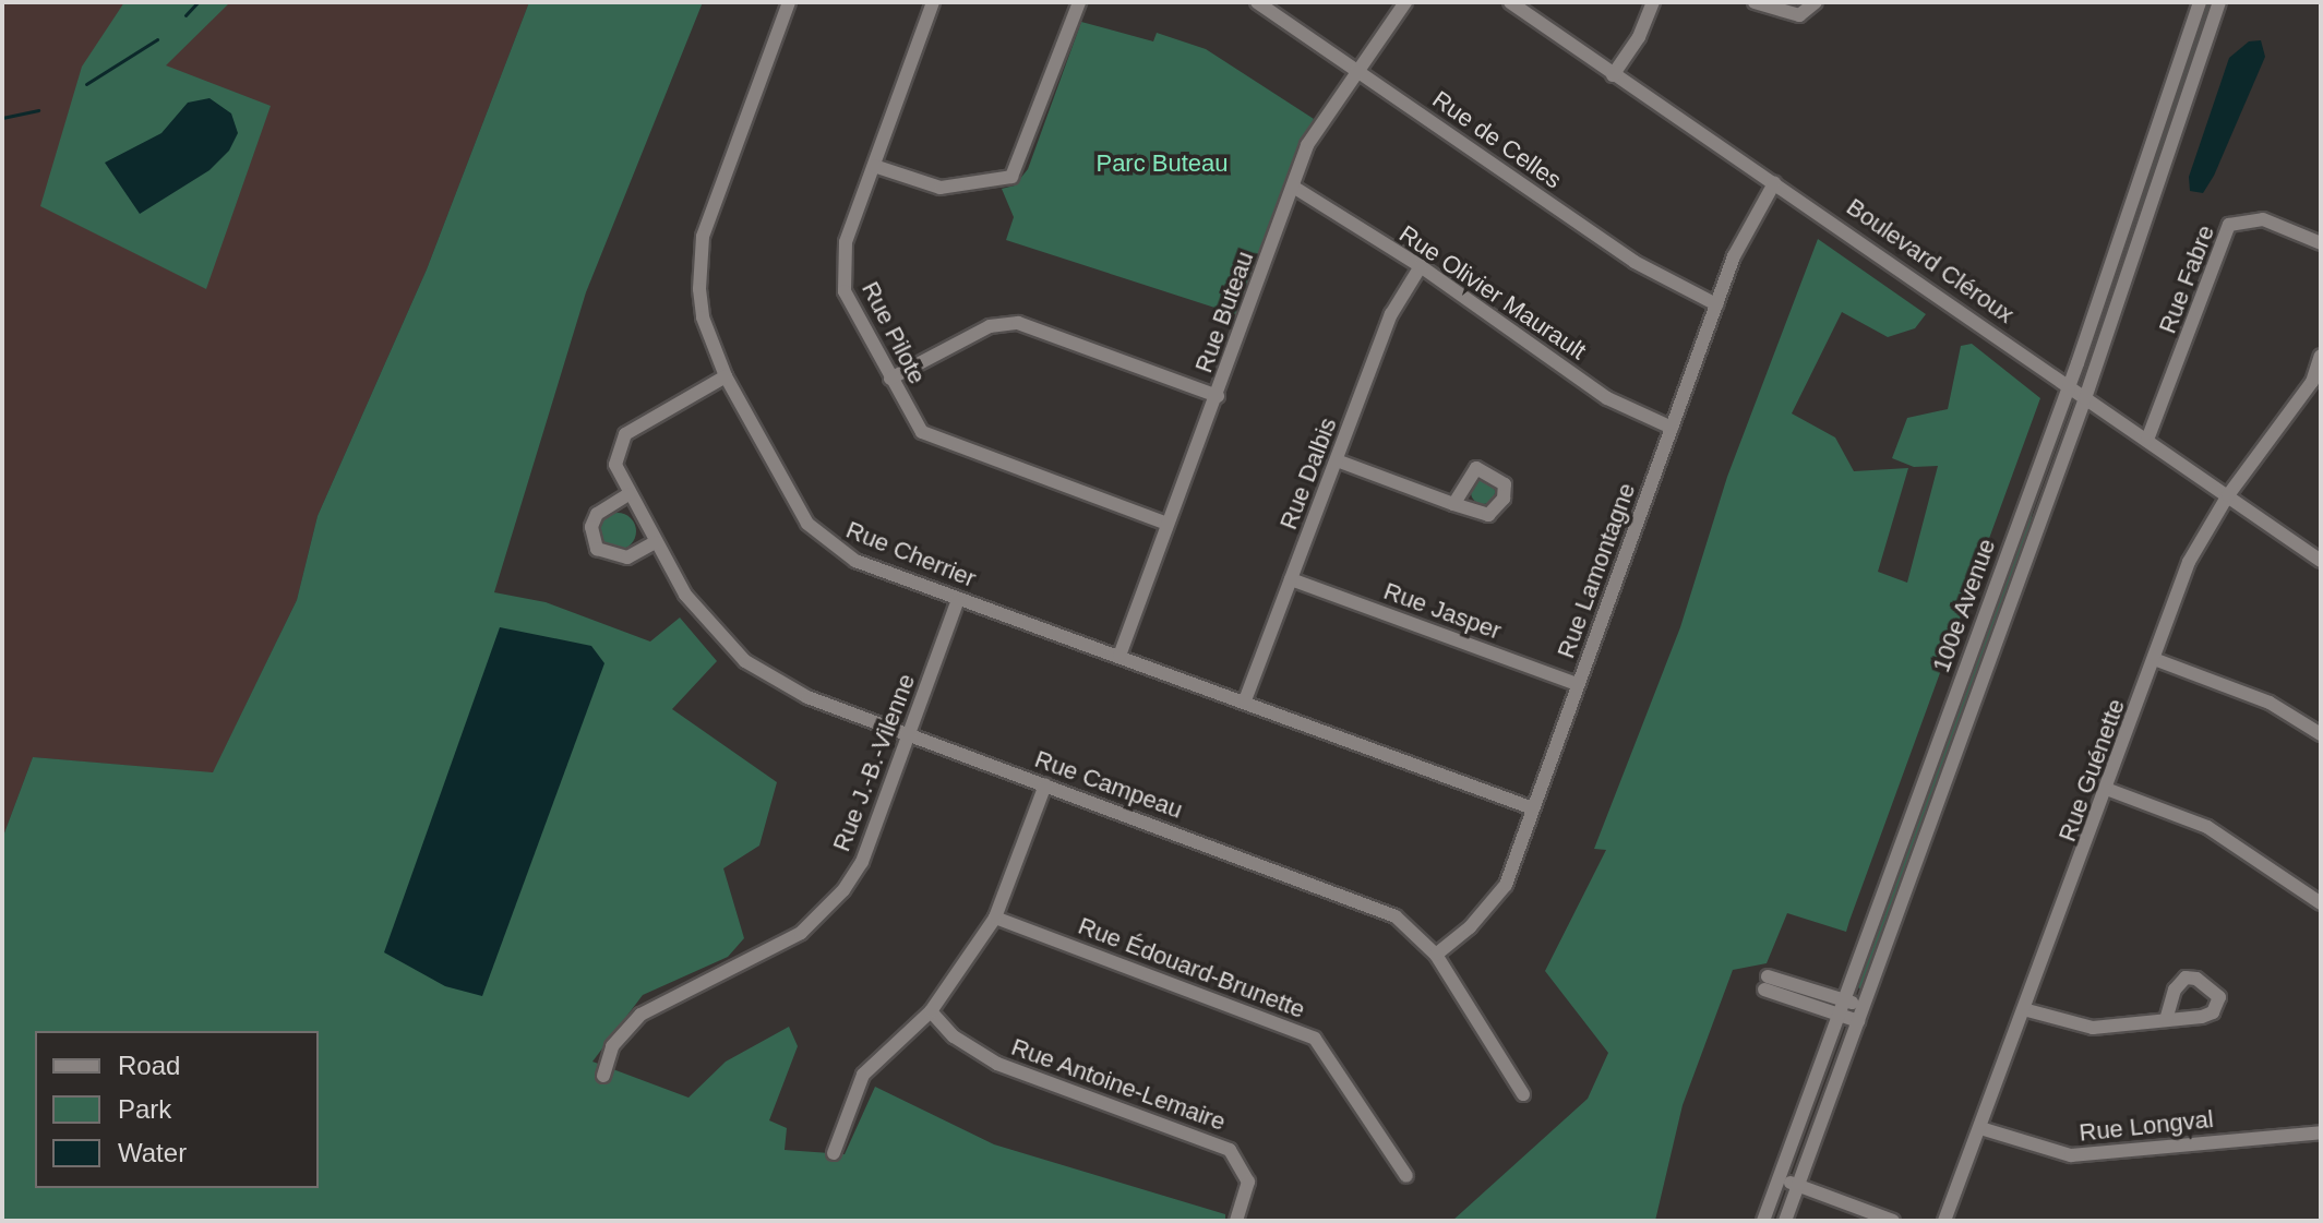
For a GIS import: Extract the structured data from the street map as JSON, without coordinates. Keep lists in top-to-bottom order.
{
  "streets": {
    "street": [
      "Rue de Celles",
      "Boulevard Cléroux",
      "Rue Fabre",
      "Rue Olivier Maurault",
      "Rue Buteau",
      "Rue Pilote",
      "Rue Dalbis",
      "Rue Cherrier",
      "Rue Lamontagne",
      "100e Avenue",
      "Rue Jasper",
      "Rue J.-B.-Vilenne",
      "Rue Guénette",
      "Rue Campeau",
      "Rue Édouard-Brunette",
      "Rue Antoine-Lemaire",
      "Rue Longval"
    ]
  },
  "crossings": [
    ["Rue de Celles", "Rue Buteau"],
    ["Rue de Celles", "Rue Lamontagne"],
    ["Boulevard Cléroux", "Rue Fabre"],
    ["Boulevard Cléroux", "Rue Lamontagne"],
    ["Boulevard Cléroux", "100e Avenue"],
    ["Boulevard Cléroux", "Rue Guénette"],
    ["Rue Olivier Maurault", "Rue Buteau"],
    ["Rue Olivier Maurault", "Rue Dalbis"],
    ["Rue Olivier Maurault", "Rue Lamontagne"],
    ["Rue Buteau", "Rue Pilote"],
    ["Rue Buteau", "Rue Cherrier"],
    ["Rue Dalbis", "Rue Cherrier"],
    ["Rue Dalbis", "Rue Jasper"],
    ["Rue Cherrier", "Rue Lamontagne"],
    ["Rue Cherrier", "Rue J.-B.-Vilenne"],
    ["Rue Cherrier", "Rue Campeau"],
    ["Rue Lamontagne", "Rue Jasper"],
    ["Rue Lamontagne", "Rue Campeau"],
    ["Rue J.-B.-Vilenne", "Rue Campeau"],
    ["Rue Guénette", "Rue Longval"]
  ],
  "parks": ["Parc Buteau"],
  "legend": ["Road", "Park", "Water"]
}
